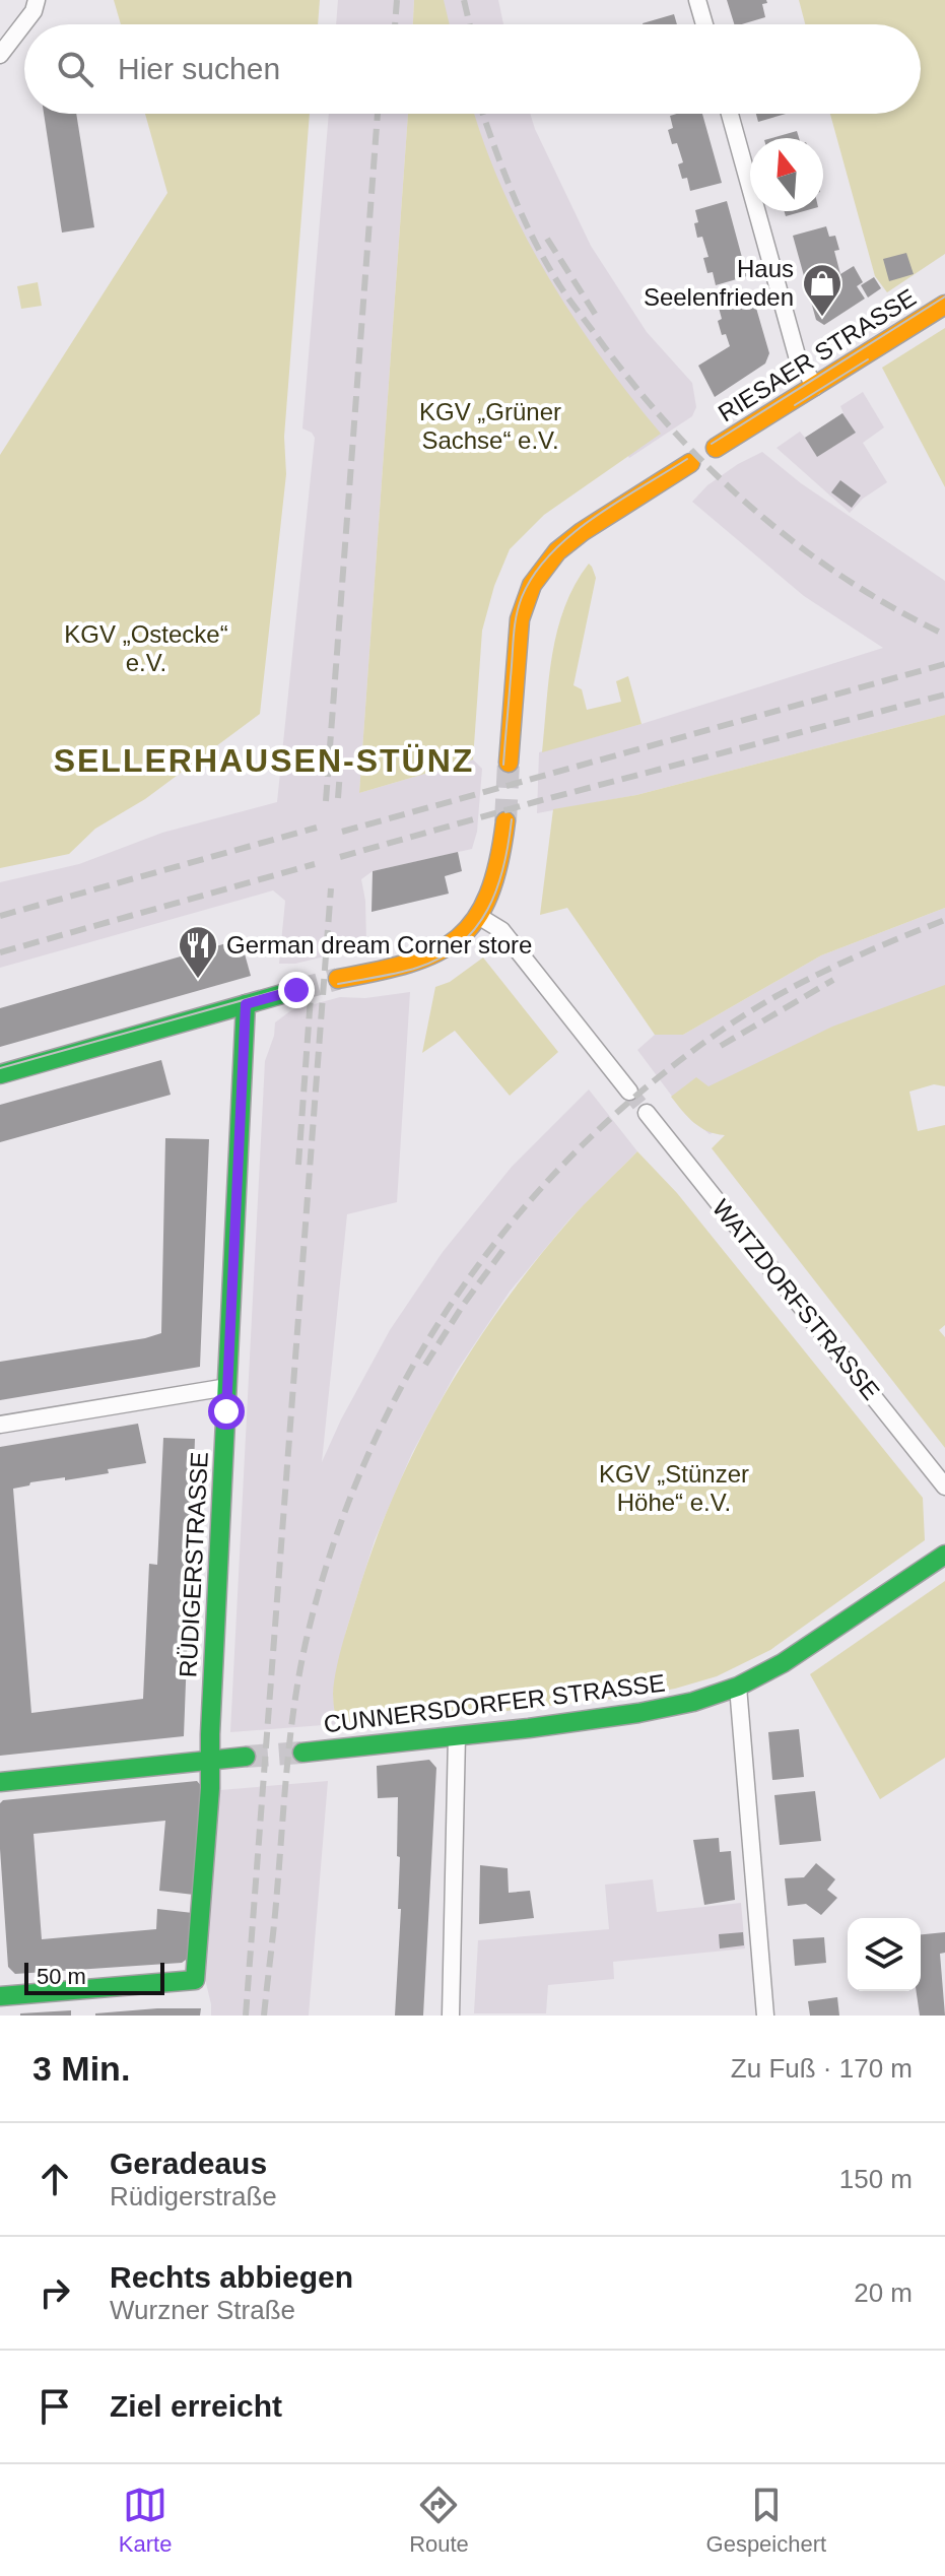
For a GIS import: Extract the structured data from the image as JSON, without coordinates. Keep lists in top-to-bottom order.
{
  "streets": {
    "street": [
      "RIESAER STRASSE",
      "WATZDORFSTRASSE",
      "RÜDIGERSTRASSE",
      "CUNNERSDORFER STRASSE"
    ]
  },
  "districts": ["SELLERHAUSEN-STÜNZ"],
  "parks": ["KGV „Grüner Sachse“ e.V.", "KGV „Ostecke“ e.V.", "KGV „Stünzer Höhe“ e.V."],
  "places": {
    "shop": ["Haus Seelenfrieden"],
    "restaurant": ["German dream Corner store"]
  },
  "scale_bar": "50 m",
  "north": "top",
  "page": {
    "search": "Hier suchen",
    "scale": "50 m",
    "heading": ["3 Min.", "Zu Fuß · 170 m"],
    "list": [
      ["Geradeaus", "Rüdigerstraße", "150 m"],
      ["Rechts abbiegen", "Wurzner Straße", "20 m"],
      "Ziel erreicht"
    ],
    "nav": ["Karte", "Route", "Gespeichert"]
  }
}
